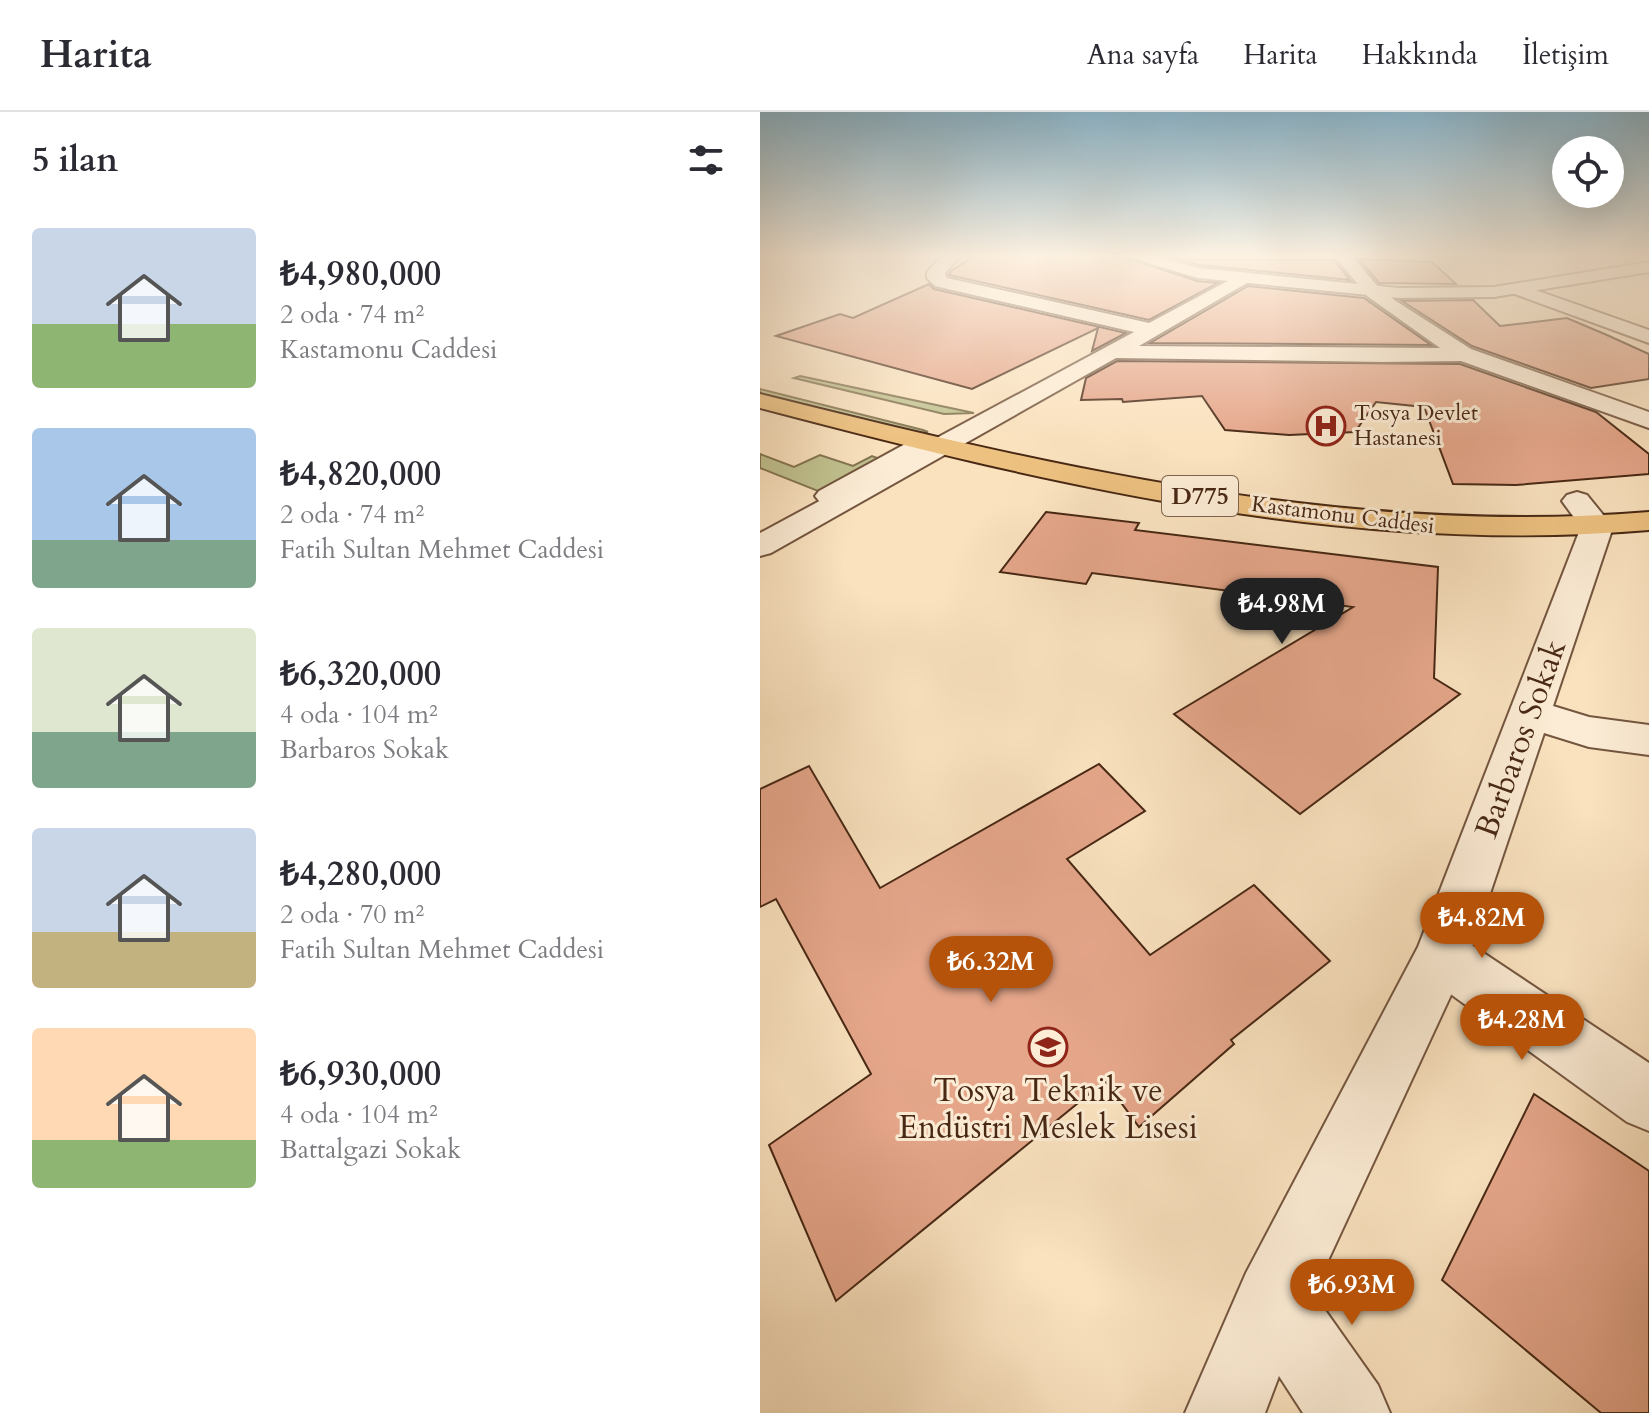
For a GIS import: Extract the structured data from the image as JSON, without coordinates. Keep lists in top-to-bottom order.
{
  "streets": {
    "main road": ["D775", "Kastamonu Caddesi"],
    "street": ["Barbaros Sokak"]
  },
  "crossings": [
    ["Kastamonu Caddesi", "Barbaros Sokak"]
  ],
  "places": {
    "hospital": ["Tosya Devlet Hastanesi"],
    "school or university": ["Tosya Teknik ve Endüstri Meslek Lisesi"]
  },
  "page": {
    "header": "Harita",
    "nav": [
      "Ana sayfa",
      "Harita",
      "Hakkında",
      "İletişim"
    ],
    "heading": "5 ilan",
    "list": [
      {
        "name": "₺4,980,000",
        "note": "2 oda · 74 m² · Kastamonu Caddesi"
      },
      {
        "name": "₺4,820,000",
        "note": "2 oda · 74 m² · Fatih Sultan Mehmet Caddesi"
      },
      {
        "name": "₺6,320,000",
        "note": "4 oda · 104 m² · Barbaros Sokak"
      },
      {
        "name": "₺4,280,000",
        "note": "2 oda · 70 m² · Fatih Sultan Mehmet Caddesi"
      },
      {
        "name": "₺6,930,000",
        "note": "4 oda · 104 m² · Battalgazi Sokak"
      }
    ],
    "price": [
      "₺4.98M",
      "₺4.82M",
      "₺6.32M",
      "₺4.28M",
      "₺6.93M"
    ]
  }
}
